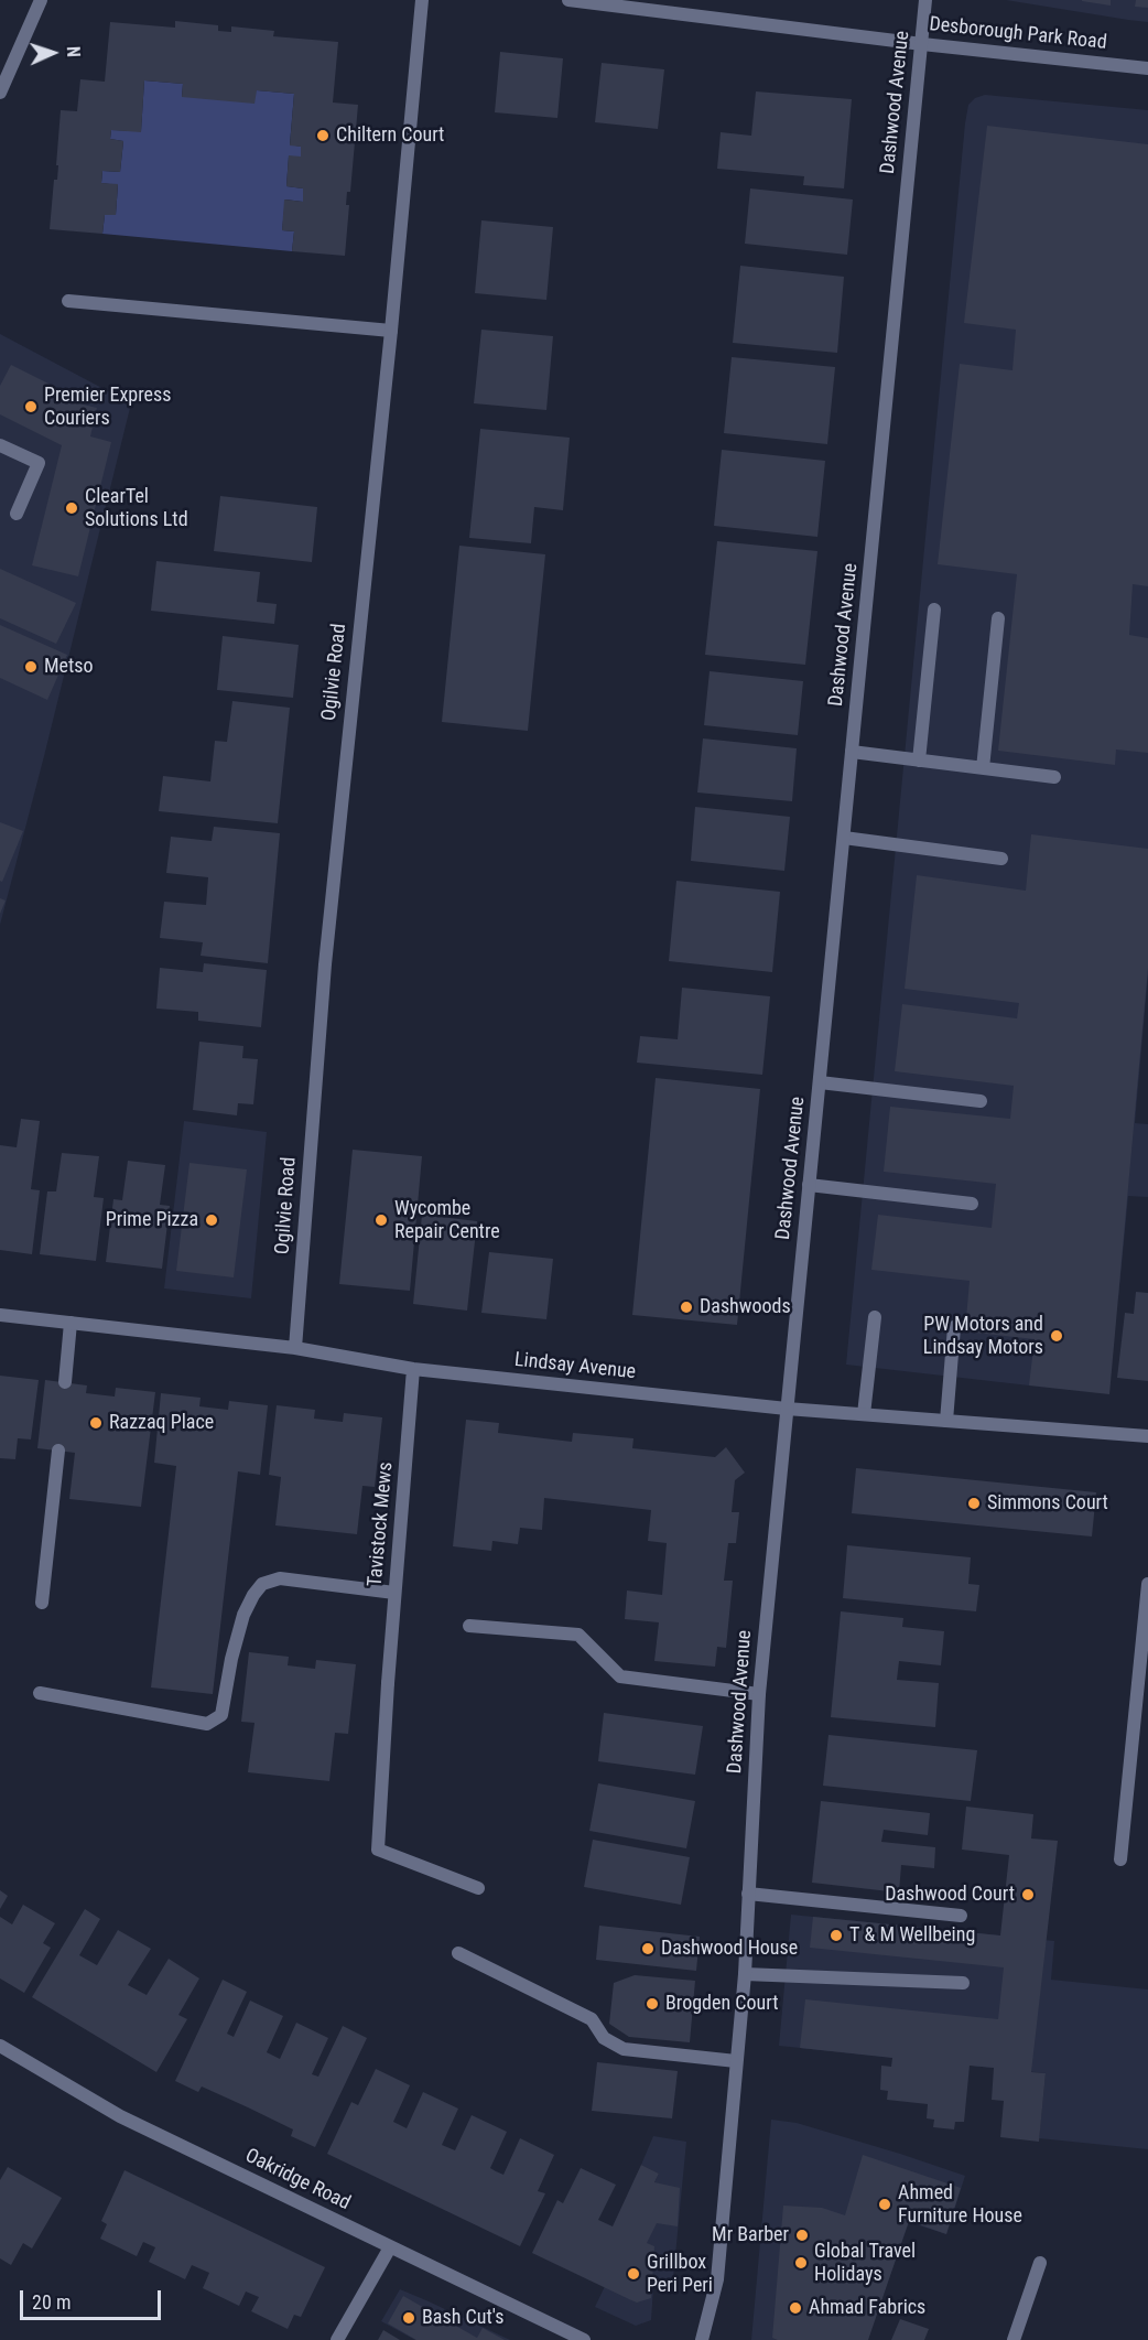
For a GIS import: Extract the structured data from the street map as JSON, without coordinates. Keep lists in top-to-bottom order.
{
  "streets": {
    "street": [
      "Desborough Park Road",
      "Dashwood Avenue",
      "Ogilvie Road",
      "Lindsay Avenue",
      "Tavistock Mews",
      "Oakridge Road"
    ]
  },
  "crossings": [
    ["Desborough Park Road", "Dashwood Avenue"],
    ["Dashwood Avenue", "Lindsay Avenue"],
    ["Ogilvie Road", "Lindsay Avenue"],
    ["Lindsay Avenue", "Tavistock Mews"]
  ],
  "places": [
    "Chiltern Court",
    "Premier Express Couriers",
    "ClearTel Solutions Ltd",
    "Metso",
    "Prime Pizza",
    "Wycombe Repair Centre",
    "Dashwoods",
    "PW Motors and Lindsay Motors",
    "Razzaq Place",
    "Simmons Court",
    "Dashwood Court",
    "T & M Wellbeing",
    "Dashwood House",
    "Brogden Court",
    "Ahmed Furniture House",
    "Mr Barber",
    "Global Travel Holidays",
    "Grillbox Peri Peri",
    "Ahmad Fabrics",
    "Bash Cut's"
  ],
  "scale_bar": "20 m",
  "north": "right"
}
